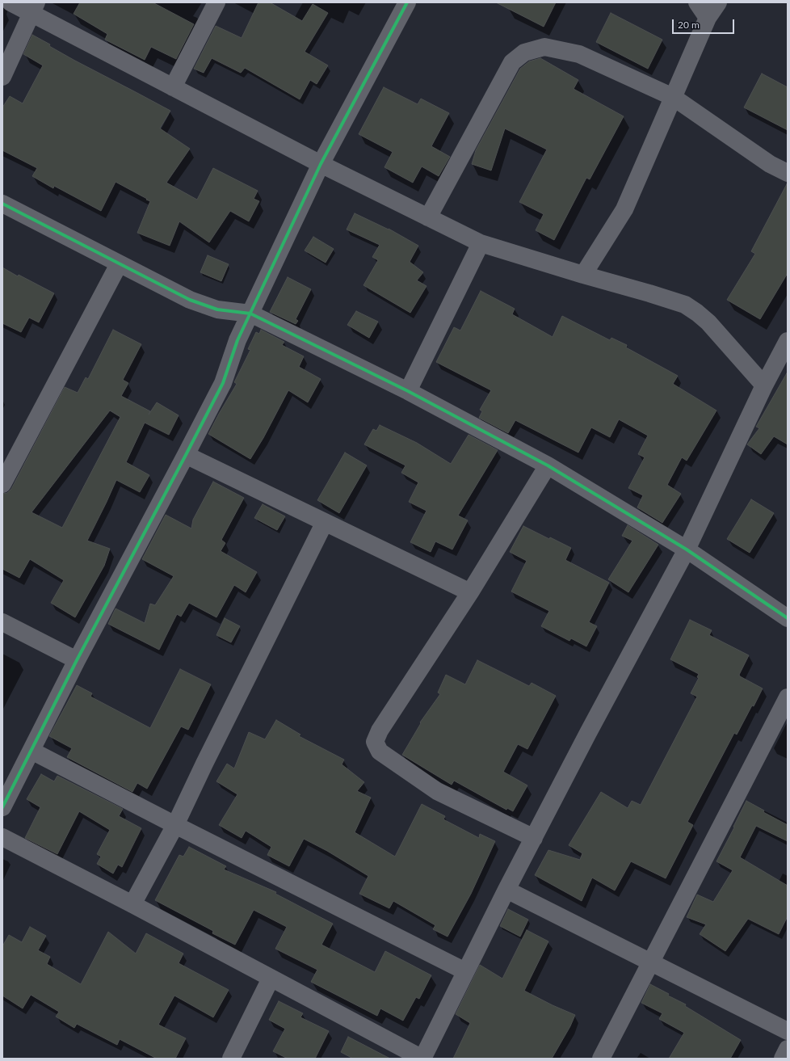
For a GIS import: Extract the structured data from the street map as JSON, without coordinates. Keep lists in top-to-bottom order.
{
  "scale_bar": "20 m"
}
